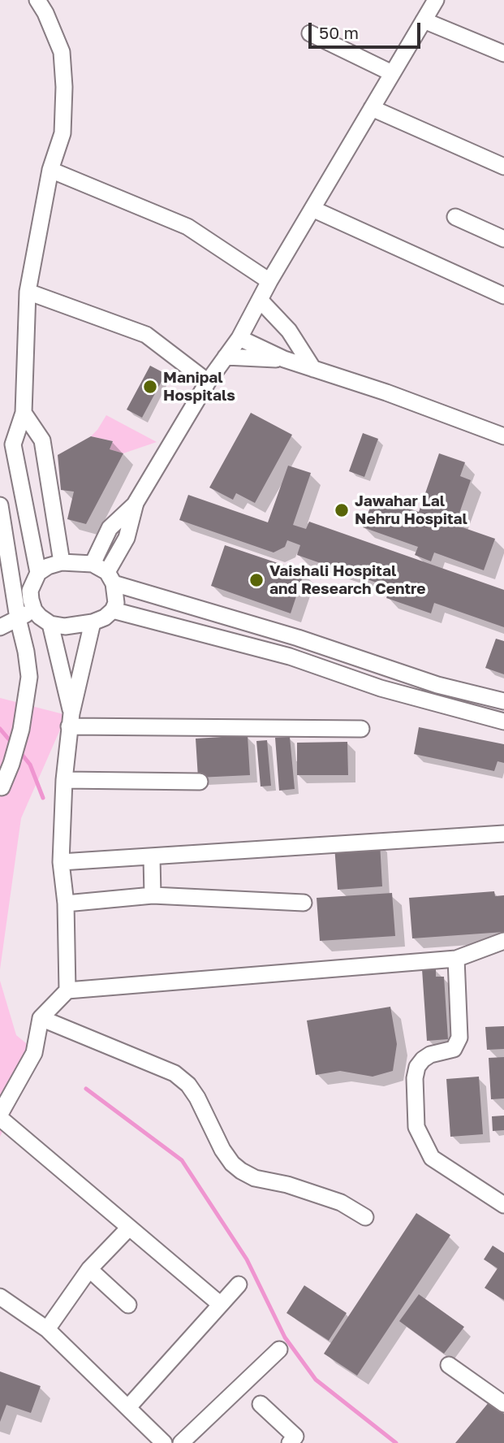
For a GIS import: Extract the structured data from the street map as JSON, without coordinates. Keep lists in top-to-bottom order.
{
  "places": ["Manipal Hospitals", "Jawahar Lal Nehru Hospital", "Vaishali Hospital and Research Centre"],
  "scale_bar": "50 m"
}
